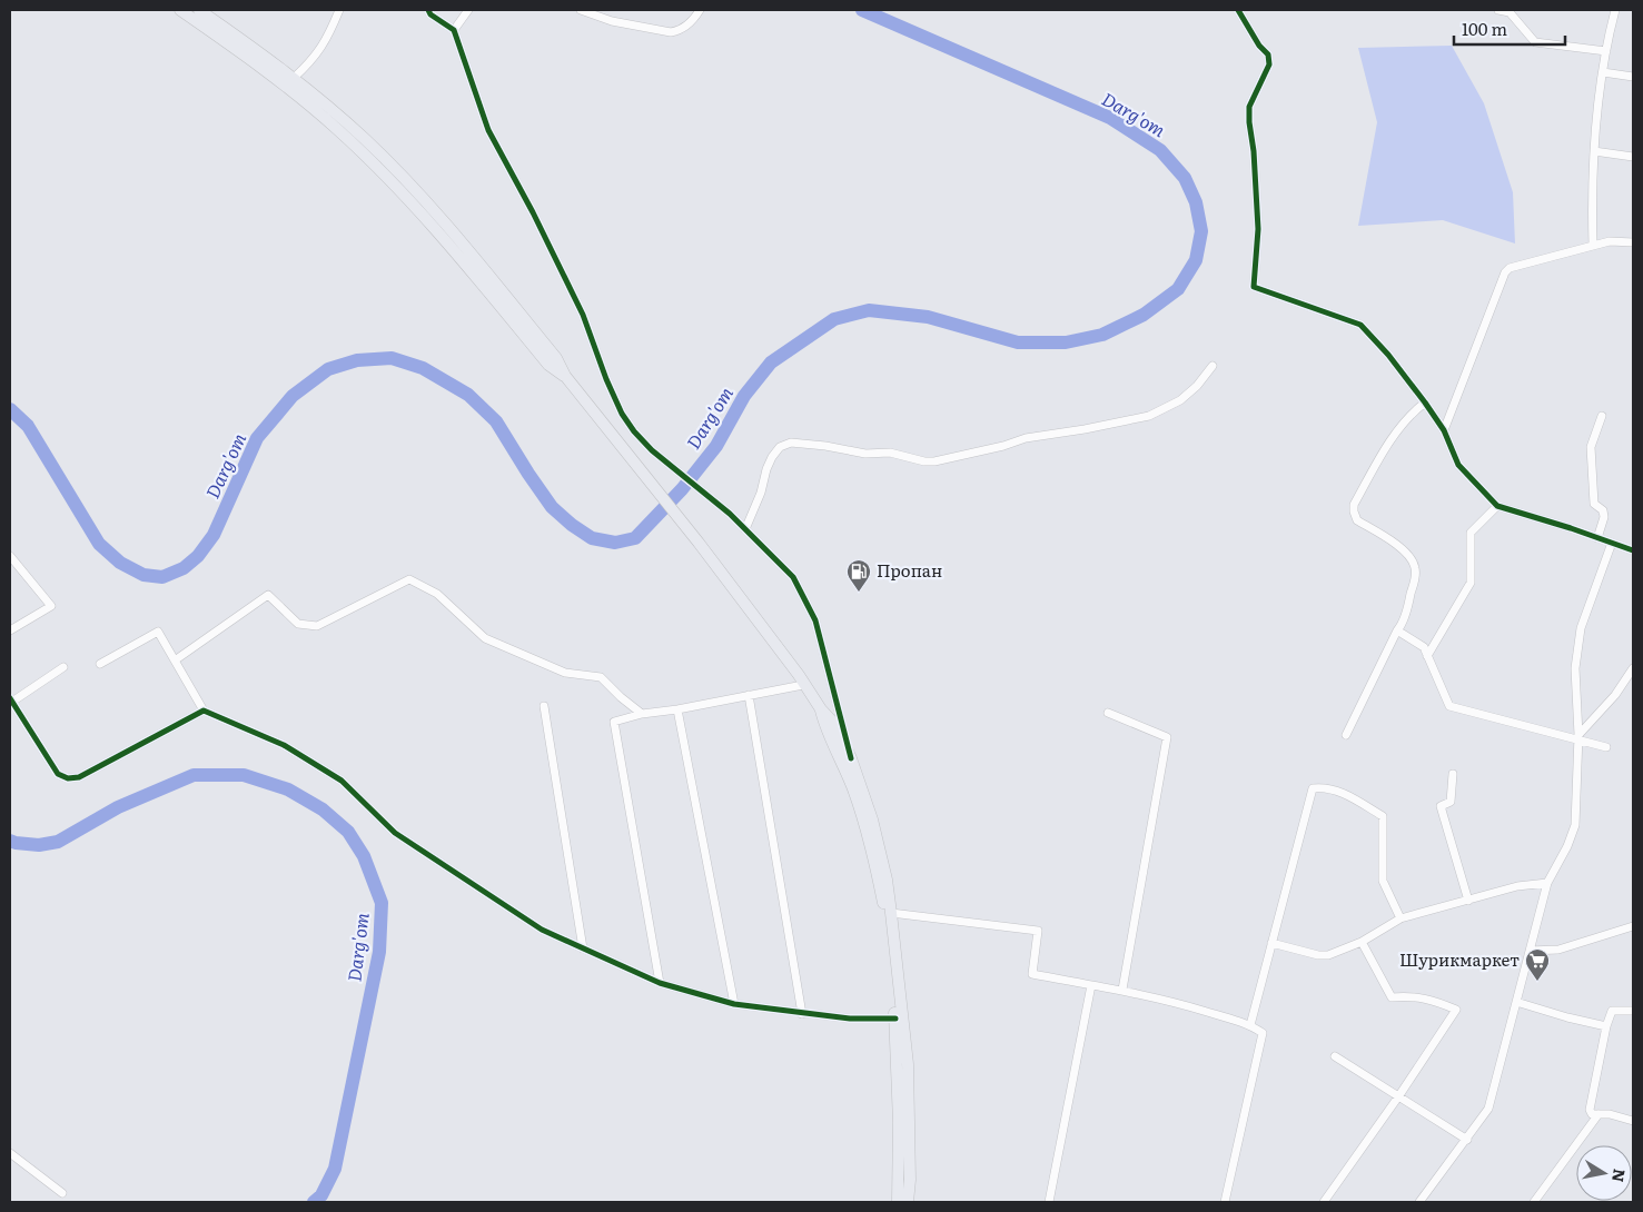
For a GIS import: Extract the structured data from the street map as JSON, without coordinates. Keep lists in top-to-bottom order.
{
  "water": ["Darg'om"],
  "places": {
    "fuel station": ["Пропан"],
    "supermarket": ["Шурикмаркет"]
  },
  "scale_bar": "100 m",
  "north": "right"
}
